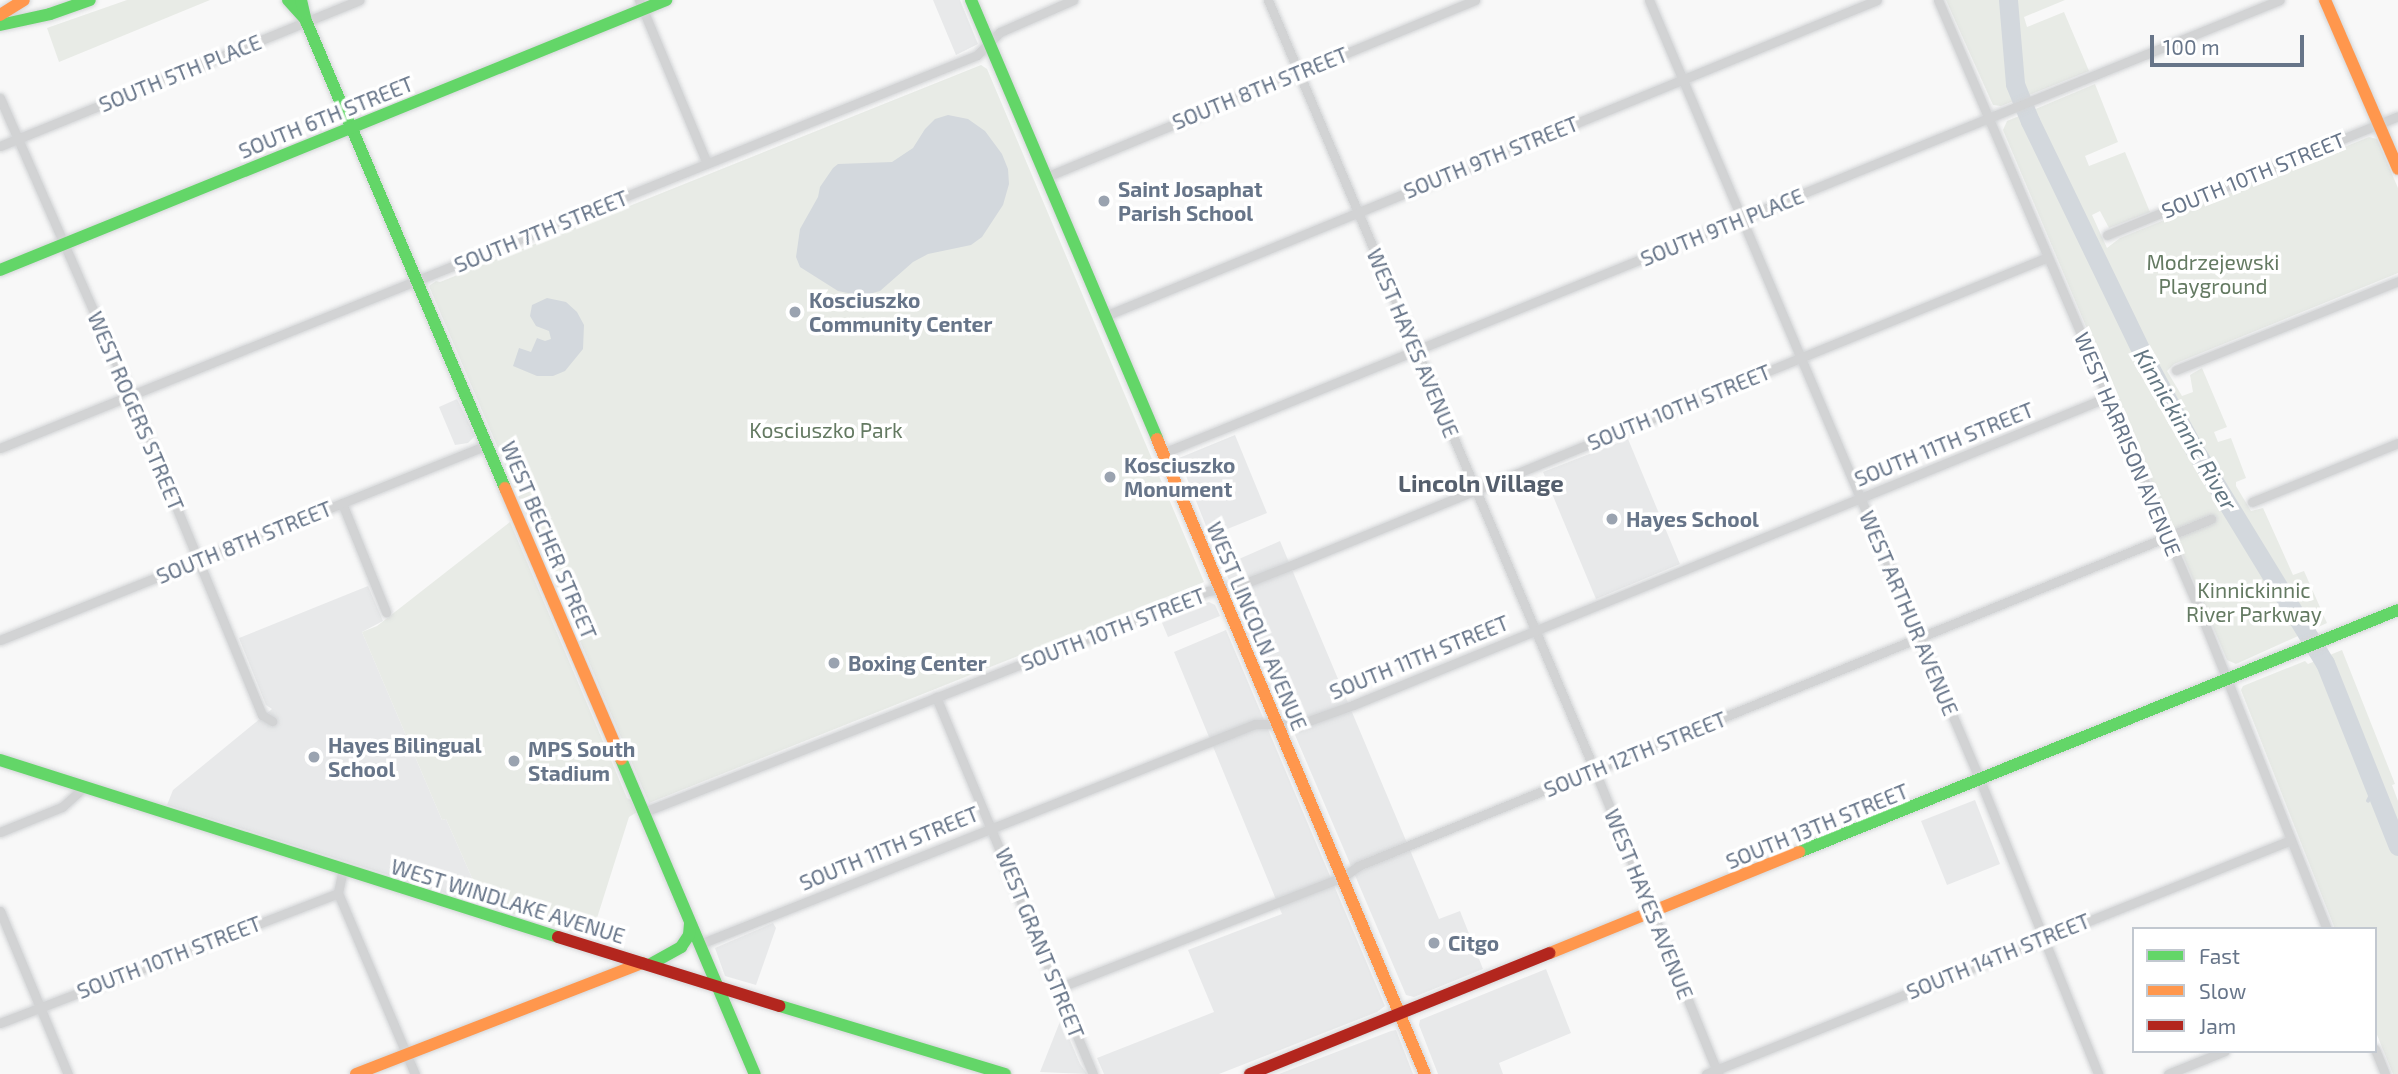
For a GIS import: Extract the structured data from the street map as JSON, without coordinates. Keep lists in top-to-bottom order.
{
  "streets": {
    "main road": [
      "SOUTH 6TH STREET",
      "WEST BECHER STREET",
      "WEST LINCOLN AVENUE",
      "SOUTH 13TH STREET",
      "WEST WINDLAKE AVENUE"
    ],
    "street": [
      "SOUTH 5TH PLACE",
      "SOUTH 8TH STREET",
      "SOUTH 9TH STREET",
      "SOUTH 10TH STREET",
      "SOUTH 9TH PLACE",
      "SOUTH 7TH STREET",
      "WEST HAYES AVENUE",
      "WEST ROGERS STREET",
      "SOUTH 11TH STREET",
      "WEST HARRISON AVENUE",
      "WEST ARTHUR AVENUE",
      "SOUTH 12TH STREET",
      "WEST GRANT STREET",
      "SOUTH 14TH STREET"
    ]
  },
  "crossings": [
    ["SOUTH 5TH PLACE", "WEST ROGERS STREET"],
    ["SOUTH 5TH PLACE", "WEST BECHER STREET"],
    ["SOUTH 8TH STREET", "WEST HAYES AVENUE"],
    ["SOUTH 8TH STREET", "WEST ROGERS STREET"],
    ["SOUTH 8TH STREET", "WEST BECHER STREET"],
    ["SOUTH 8TH STREET", "WEST LINCOLN AVENUE"],
    ["SOUTH 6TH STREET", "WEST ROGERS STREET"],
    ["SOUTH 6TH STREET", "WEST BECHER STREET"],
    ["SOUTH 9TH STREET", "WEST HAYES AVENUE"],
    ["SOUTH 9TH STREET", "WEST ARTHUR AVENUE"],
    ["SOUTH 9TH STREET", "WEST LINCOLN AVENUE"],
    ["SOUTH 10TH STREET", "WEST HAYES AVENUE"],
    ["SOUTH 10TH STREET", "WEST HARRISON AVENUE"],
    ["SOUTH 10TH STREET", "WEST BECHER STREET"],
    ["SOUTH 10TH STREET", "WEST ARTHUR AVENUE"],
    ["SOUTH 10TH STREET", "WEST LINCOLN AVENUE"],
    ["SOUTH 10TH STREET", "WEST GRANT STREET"],
    ["SOUTH 9TH PLACE", "WEST HAYES AVENUE"],
    ["SOUTH 9TH PLACE", "WEST HARRISON AVENUE"],
    ["SOUTH 9TH PLACE", "WEST ARTHUR AVENUE"],
    ["SOUTH 9TH PLACE", "WEST LINCOLN AVENUE"],
    ["SOUTH 7TH STREET", "WEST ROGERS STREET"],
    ["SOUTH 7TH STREET", "WEST BECHER STREET"],
    ["SOUTH 7TH STREET", "WEST LINCOLN AVENUE"],
    ["WEST HAYES AVENUE", "SOUTH 11TH STREET"],
    ["WEST HAYES AVENUE", "SOUTH 12TH STREET"],
    ["WEST HAYES AVENUE", "SOUTH 13TH STREET"],
    ["WEST HAYES AVENUE", "SOUTH 14TH STREET"],
    ["SOUTH 11TH STREET", "WEST HARRISON AVENUE"],
    ["SOUTH 11TH STREET", "WEST BECHER STREET"],
    ["SOUTH 11TH STREET", "WEST ARTHUR AVENUE"],
    ["SOUTH 11TH STREET", "WEST LINCOLN AVENUE"],
    ["SOUTH 11TH STREET", "WEST GRANT STREET"],
    ["WEST HARRISON AVENUE", "SOUTH 12TH STREET"],
    ["WEST HARRISON AVENUE", "SOUTH 13TH STREET"],
    ["WEST HARRISON AVENUE", "SOUTH 14TH STREET"],
    ["WEST BECHER STREET", "WEST WINDLAKE AVENUE"],
    ["WEST ARTHUR AVENUE", "SOUTH 12TH STREET"],
    ["WEST ARTHUR AVENUE", "SOUTH 13TH STREET"],
    ["WEST ARTHUR AVENUE", "SOUTH 14TH STREET"],
    ["WEST LINCOLN AVENUE", "SOUTH 12TH STREET"],
    ["WEST LINCOLN AVENUE", "SOUTH 13TH STREET"],
    ["SOUTH 12TH STREET", "WEST GRANT STREET"]
  ],
  "districts": ["Lincoln Village"],
  "water": ["Kinnickinnic River"],
  "parks": ["Modrzejewski Playground", "Kosciuszko Park", "Kinnickinnic River Parkway"],
  "places": [
    "Saint Josaphat Parish School",
    "Kosciuszko Community Center",
    "Kosciuszko Monument",
    "Hayes School",
    "Boxing Center",
    "Hayes Bilingual School",
    "MPS South Stadium",
    "Citgo"
  ],
  "legend": ["Fast", "Slow", "Jam"],
  "scale_bar": "100 m"
}
